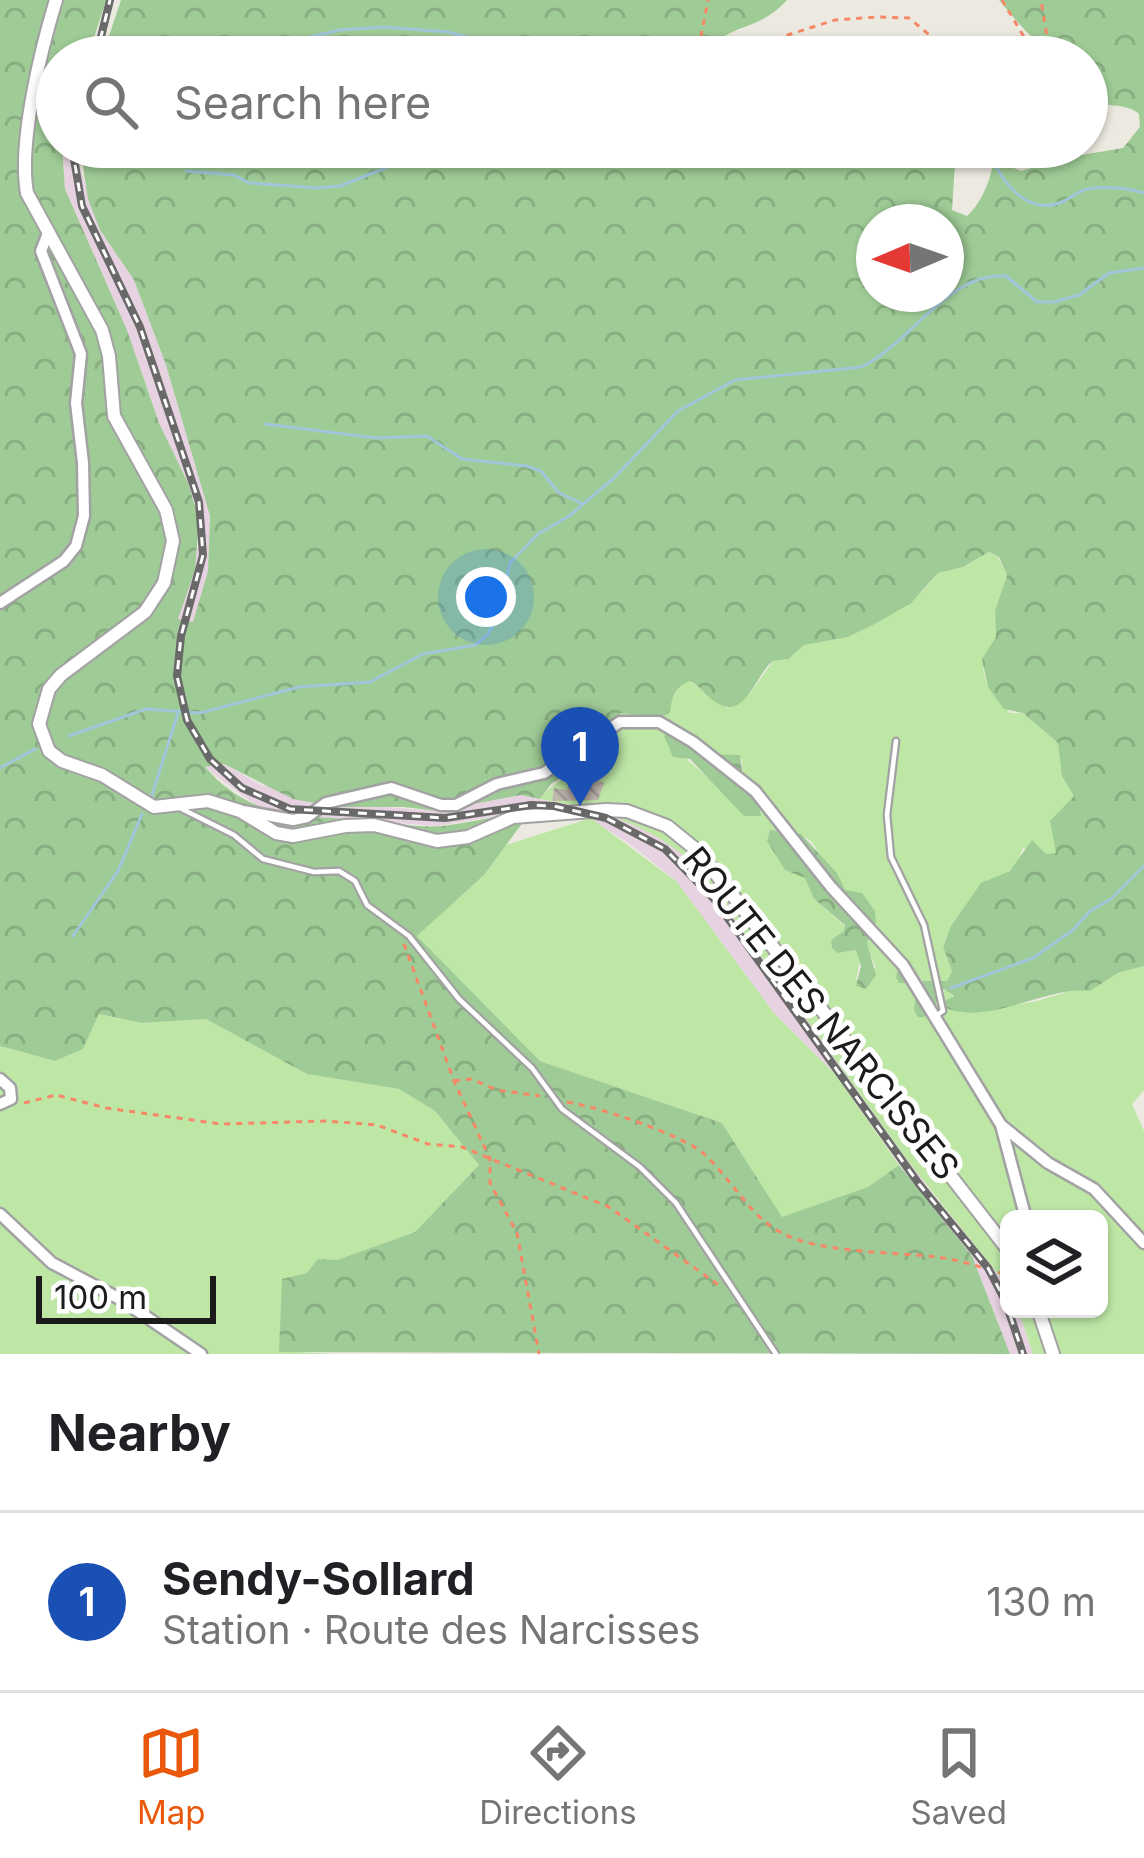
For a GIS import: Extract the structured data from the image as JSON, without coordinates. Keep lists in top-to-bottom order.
{
  "streets": {
    "street": ["ROUTE DES NARCISSES"]
  },
  "scale_bar": "100 m",
  "north": "left",
  "page": {
    "search": "Search here",
    "pins": "1",
    "scale": "100 m",
    "heading": "Nearby",
    "list": [
      {
        "mark": "1",
        "name": "Sendy-Sollard",
        "note": "Station · Route des Narcisses",
        "value": "130 m"
      }
    ],
    "nav": ["Map", "Directions", "Saved"]
  }
}
